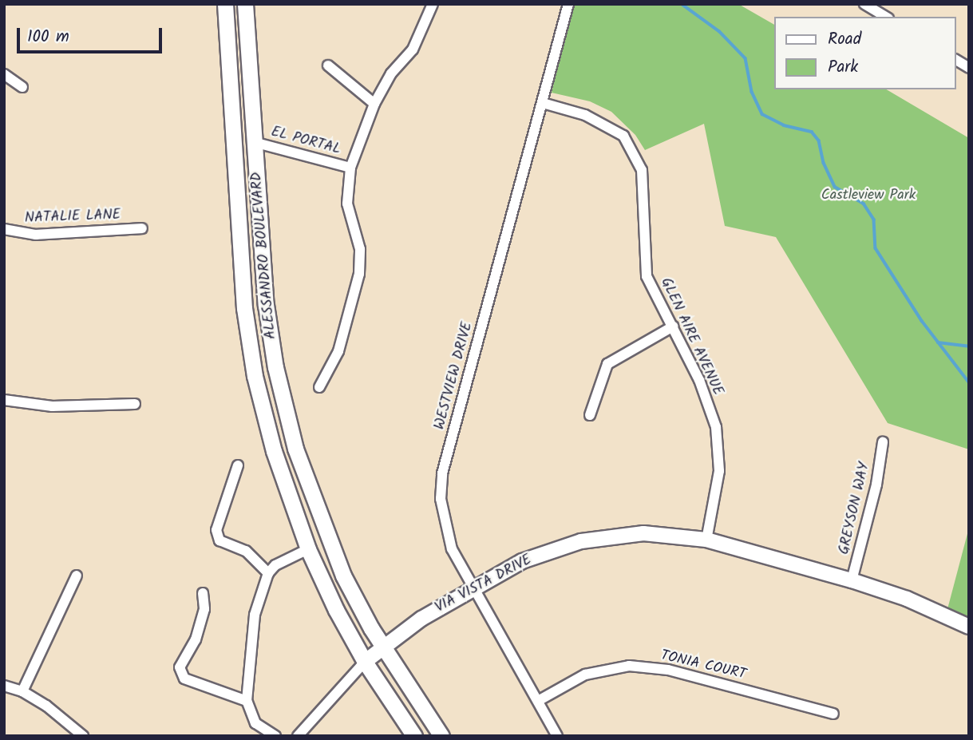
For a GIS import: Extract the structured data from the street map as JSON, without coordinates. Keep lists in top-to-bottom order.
{
  "streets": {
    "main road": ["ALESSANDRO BOULEVARD"],
    "street": [
      "EL PORTAL",
      "NATALIE LANE",
      "GLEN AIRE AVENUE",
      "WESTVIEW DRIVE",
      "GREYSON WAY",
      "VIA VISTA DRIVE",
      "TONIA COURT"
    ]
  },
  "crossings": [
    ["EL PORTAL", "ALESSANDRO BOULEVARD"],
    ["ALESSANDRO BOULEVARD", "VIA VISTA DRIVE"],
    ["GLEN AIRE AVENUE", "WESTVIEW DRIVE"],
    ["GLEN AIRE AVENUE", "VIA VISTA DRIVE"],
    ["WESTVIEW DRIVE", "VIA VISTA DRIVE"],
    ["WESTVIEW DRIVE", "TONIA COURT"],
    ["GREYSON WAY", "VIA VISTA DRIVE"]
  ],
  "parks": ["Castleview Park"],
  "legend": ["Road", "Park"],
  "scale_bar": "100 m"
}
